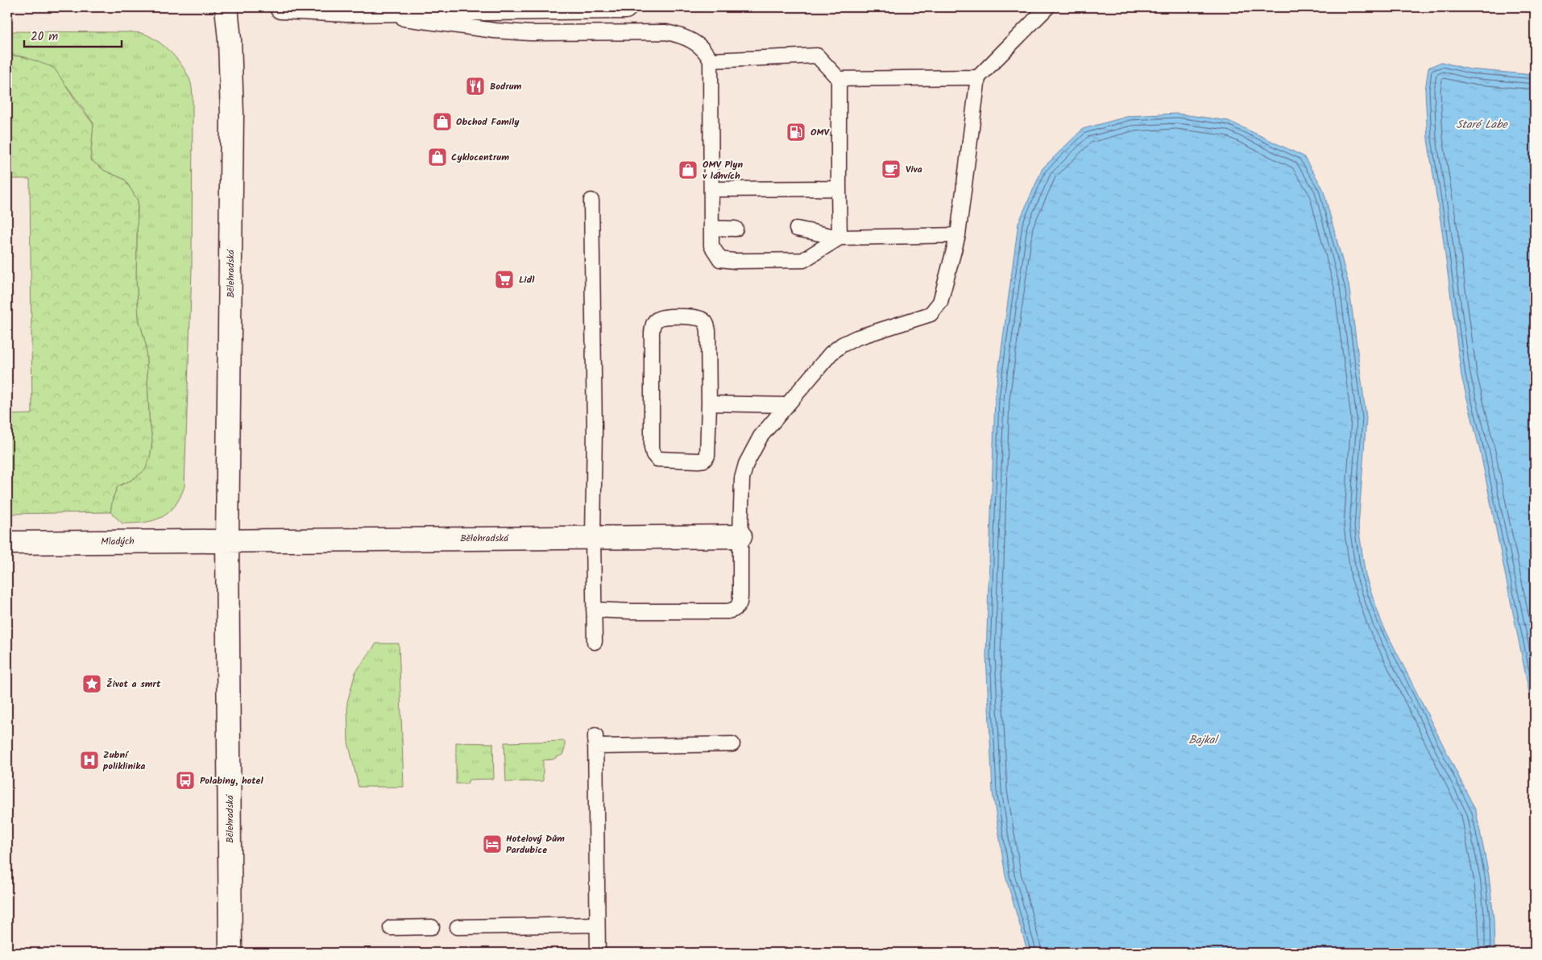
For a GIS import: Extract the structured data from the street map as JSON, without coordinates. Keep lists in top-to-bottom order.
{
  "streets": {
    "street": ["Bělehradská", "Mladých"]
  },
  "crossings": [
    ["Bělehradská", "Mladých"]
  ],
  "water": ["Staré Labe", "Bajkal"],
  "places": {
    "restaurant": ["Bodrum"],
    "shop": ["Obchod Family", "Cyklocentrum", "OMV Plyn v láhvích"],
    "fuel station": ["OMV"],
    "cafe": ["Viva"],
    "supermarket": ["Lidl"],
    "place": ["Život a smrt"],
    "hospital": ["Zubní poliklinika"],
    "bus stop": ["Polabiny, hotel"],
    "hotel": ["Hotelový Dům Pardubice"]
  },
  "scale_bar": "20 m"
}
